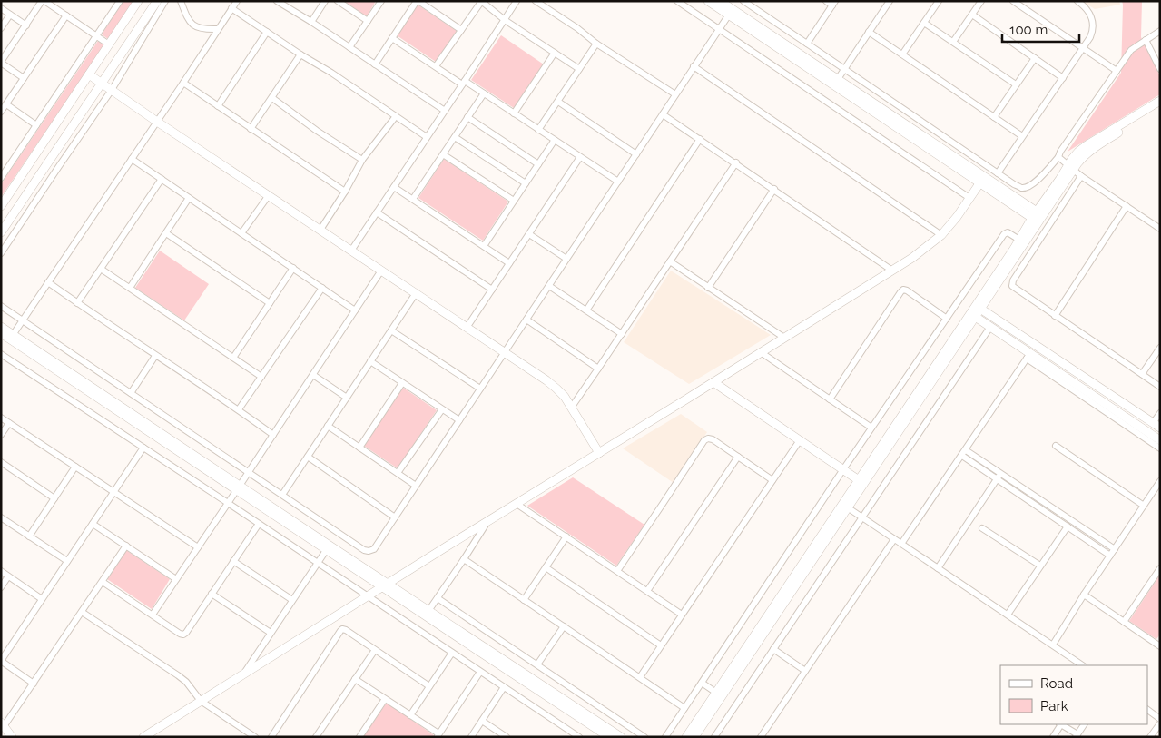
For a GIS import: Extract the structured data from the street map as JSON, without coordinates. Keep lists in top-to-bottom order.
{
  "legend": ["Road", "Park"],
  "scale_bar": "100 m"
}
